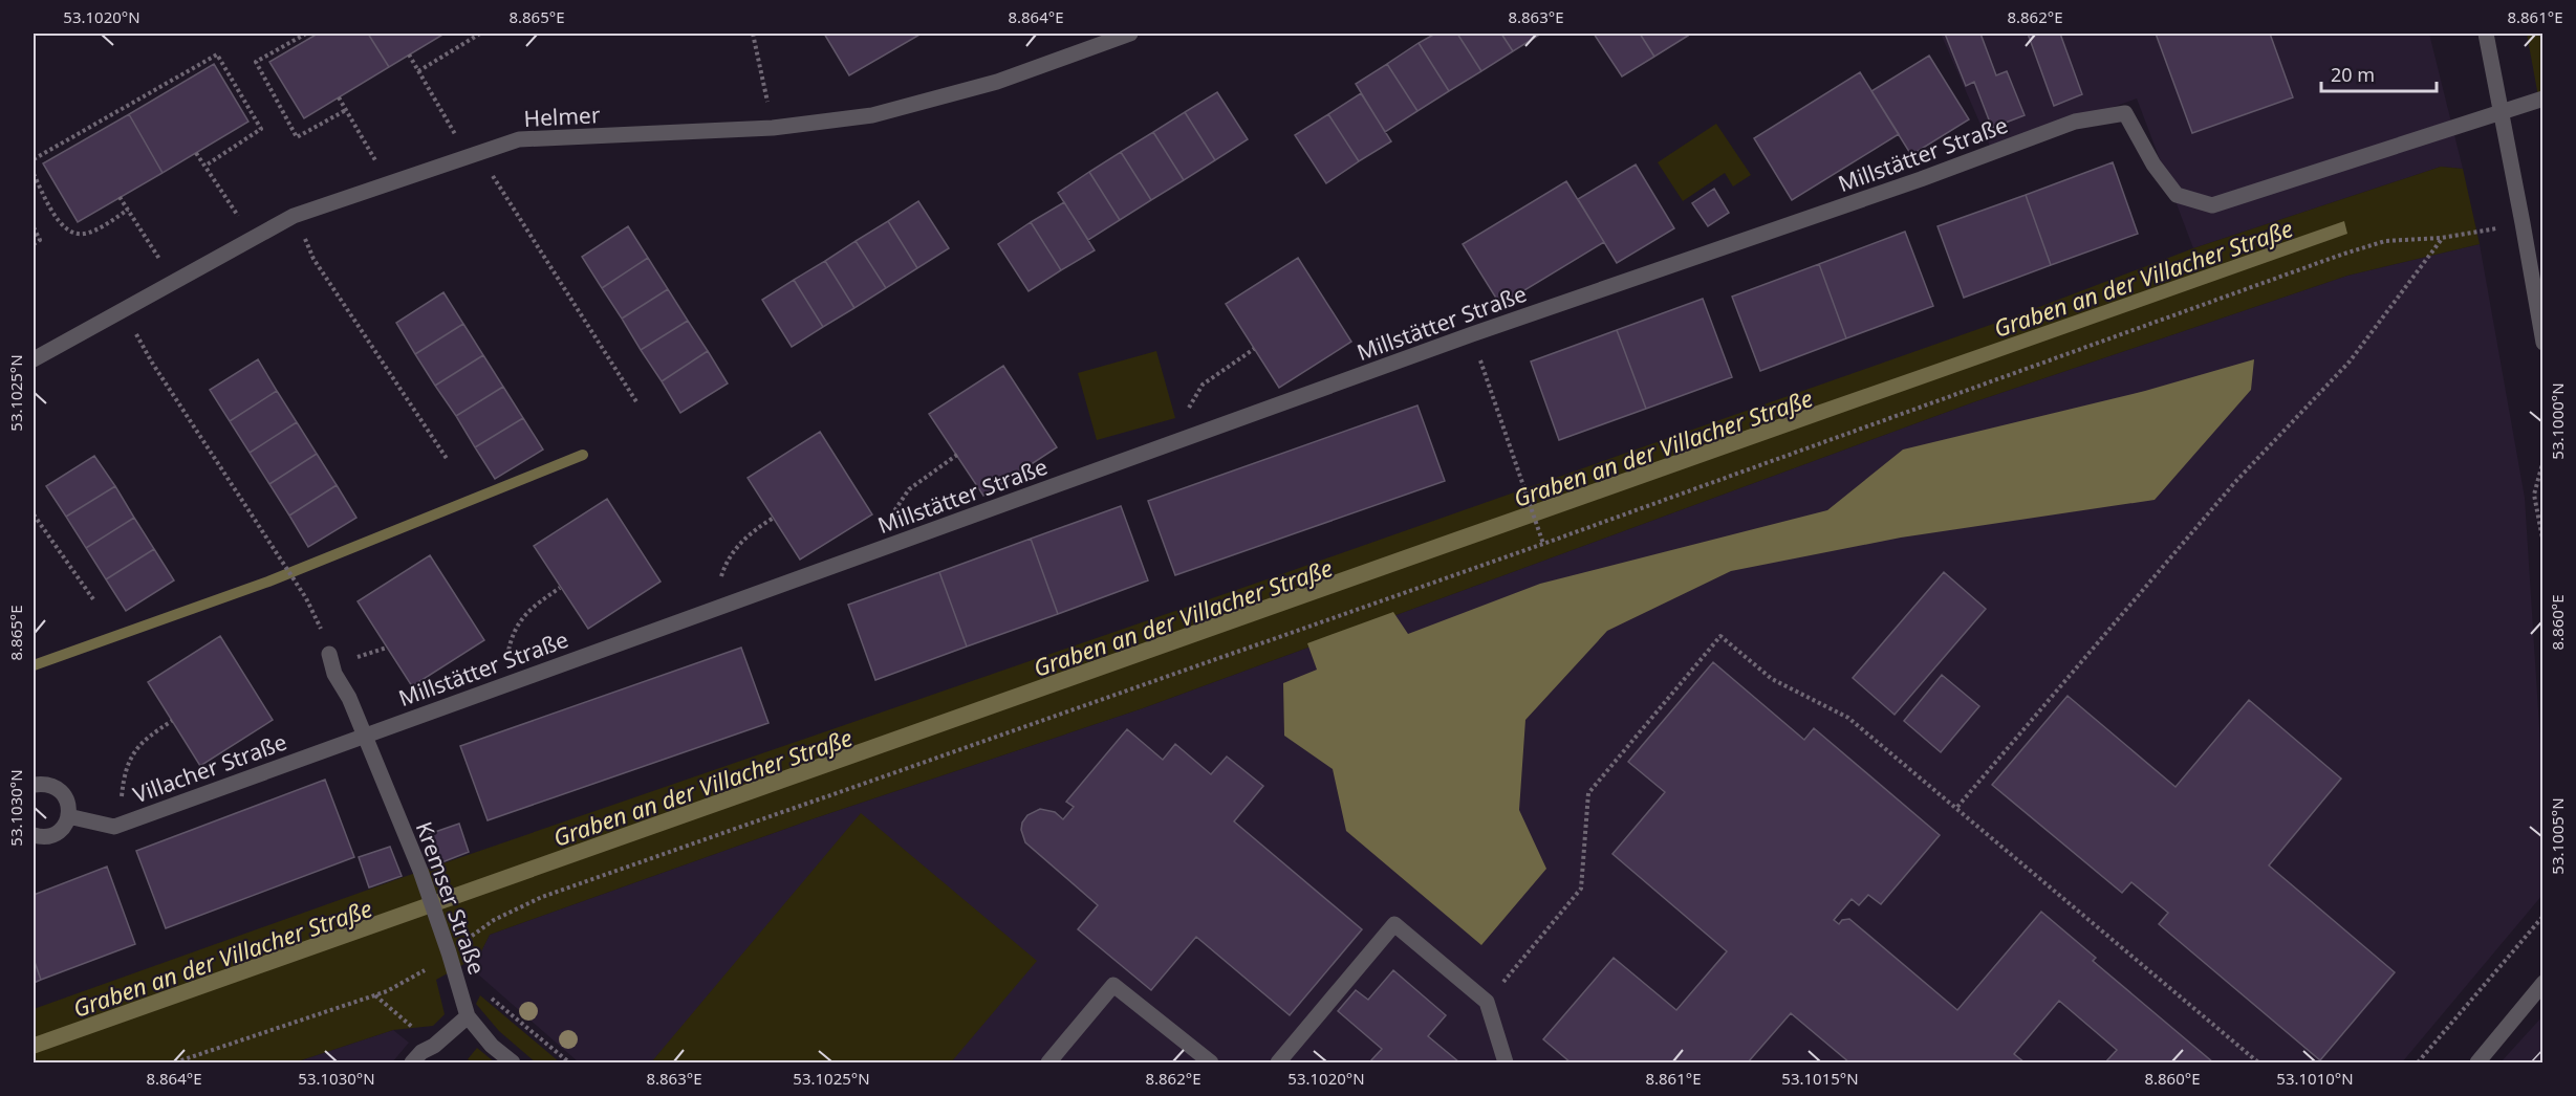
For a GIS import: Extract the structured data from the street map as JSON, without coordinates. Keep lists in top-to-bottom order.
{
  "streets": {
    "street": [
      "Helmer",
      "Millstätter Straße",
      "Villacher Straße",
      "Kremser Straße"
    ]
  },
  "crossings": [
    ["Millstätter Straße", "Villacher Straße"],
    ["Millstätter Straße", "Kremser Straße"],
    ["Villacher Straße", "Kremser Straße"]
  ],
  "water": ["Graben an der Villacher Straße"],
  "scale_bar": "20 m",
  "coordinates": [
    "53.1020°N",
    "8.865°E",
    "8.864°E",
    "8.863°E",
    "8.862°E",
    "8.861°E",
    "53.1025°N",
    "53.1000°N",
    "8.860°E",
    "53.1030°N",
    "53.1005°N",
    "53.1015°N",
    "53.1010°N"
  ]
}
